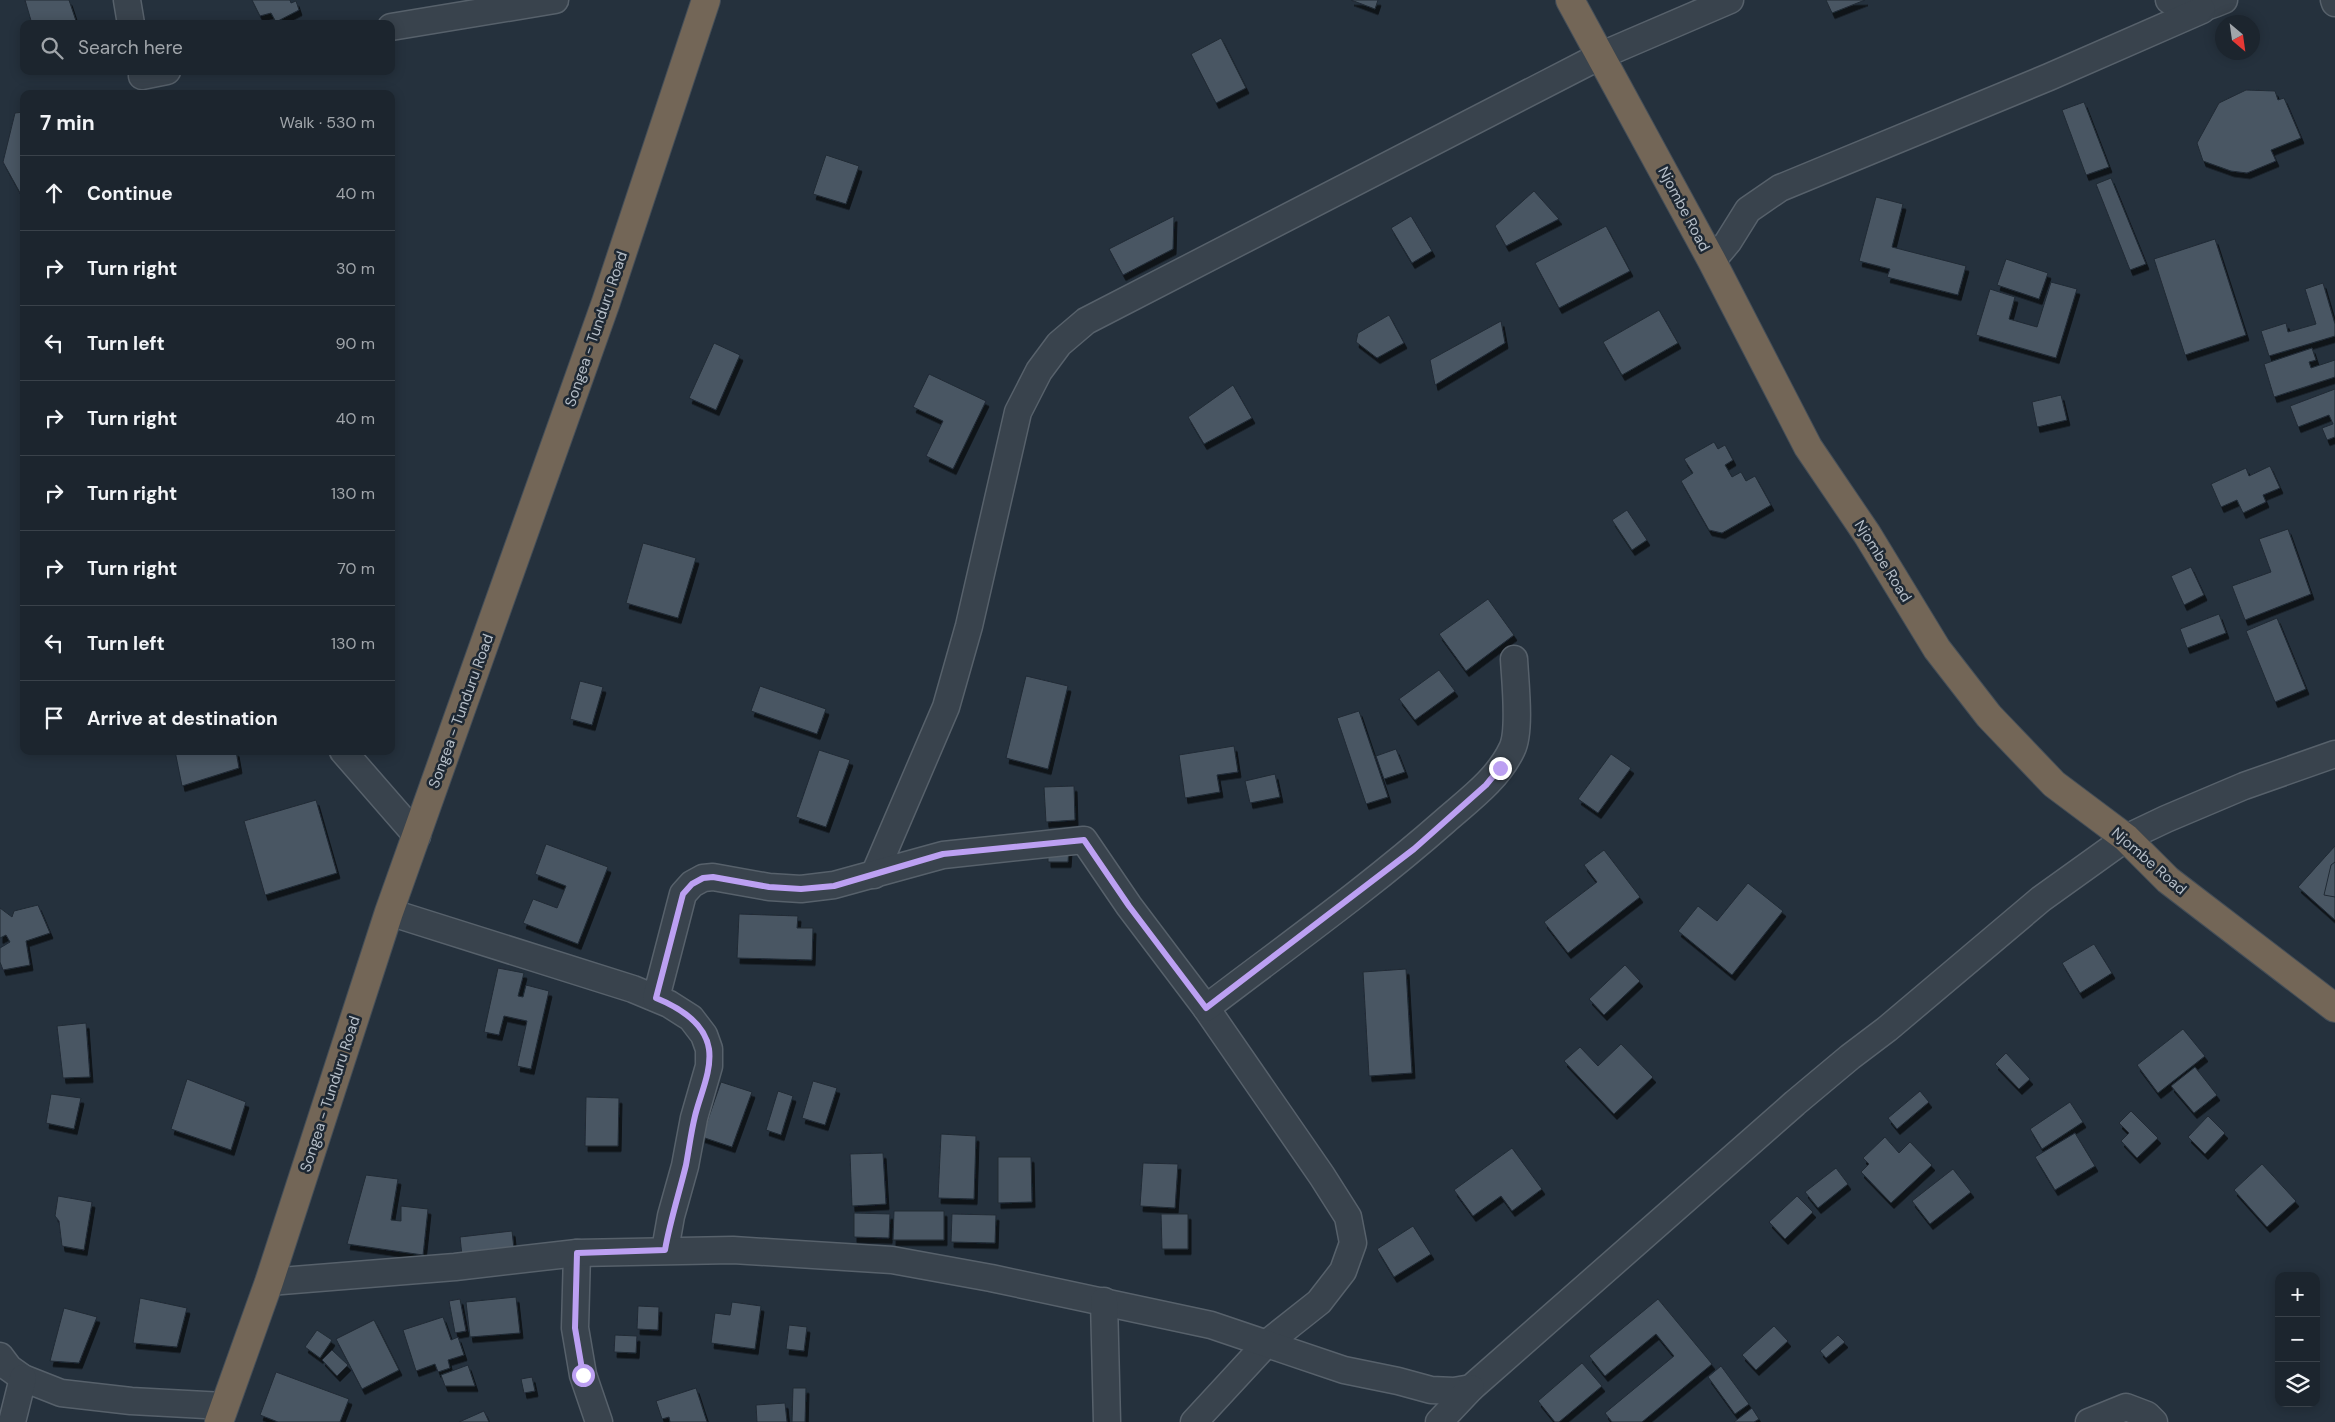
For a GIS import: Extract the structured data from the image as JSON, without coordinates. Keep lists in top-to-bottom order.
{
  "streets": {
    "highway": ["Njombe Road", "Songea - Tunduru Road"]
  },
  "north": "bottom right",
  "page": {
    "search": "Search here",
    "heading": ["7 min", "Walk · 530 m"],
    "list": [
      ["Continue", "40 m"],
      ["Turn right", "30 m"],
      ["Turn left", "90 m"],
      ["Turn right", "40 m"],
      ["Turn right", "130 m"],
      ["Turn right", "70 m"],
      ["Turn left", "130 m"],
      "Arrive at destination"
    ],
    "map_buttons": ["+", "−"]
  }
}
